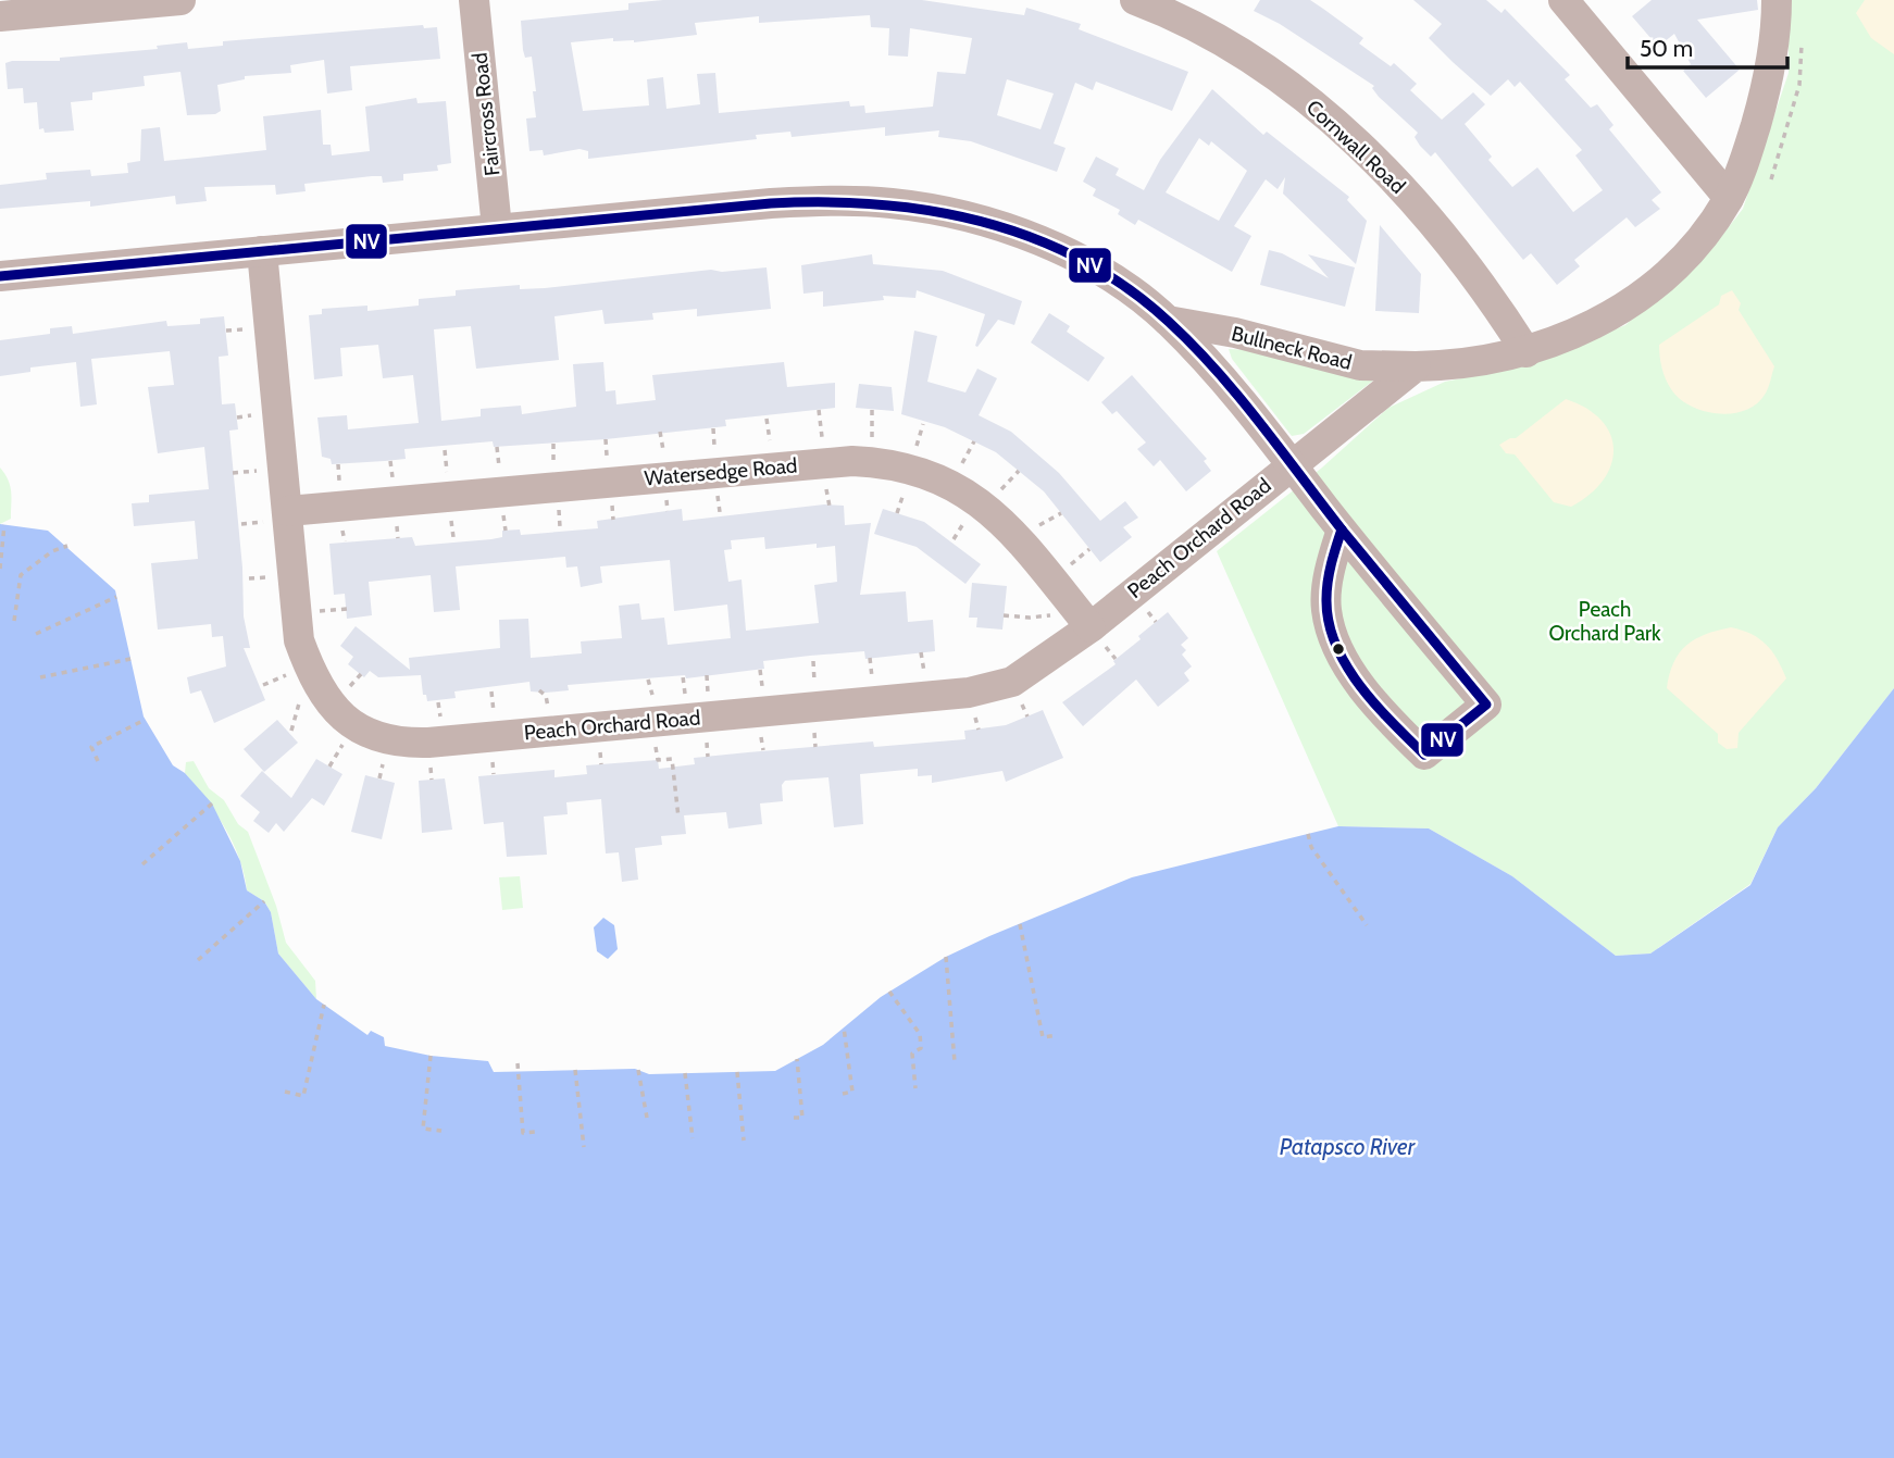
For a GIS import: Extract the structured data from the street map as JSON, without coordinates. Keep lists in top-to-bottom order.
{
  "streets": {
    "street": [
      "Faircross Road",
      "Cornwall Road",
      "Bullneck Road",
      "Watersedge Road",
      "Peach Orchard Road"
    ]
  },
  "crossings": [
    ["Cornwall Road", "Bullneck Road"],
    ["Watersedge Road", "Peach Orchard Road"]
  ],
  "water": ["Patapsco River"],
  "parks": ["Peach Orchard Park"],
  "lines": ["transit line NV"],
  "scale_bar": "50 m"
}
